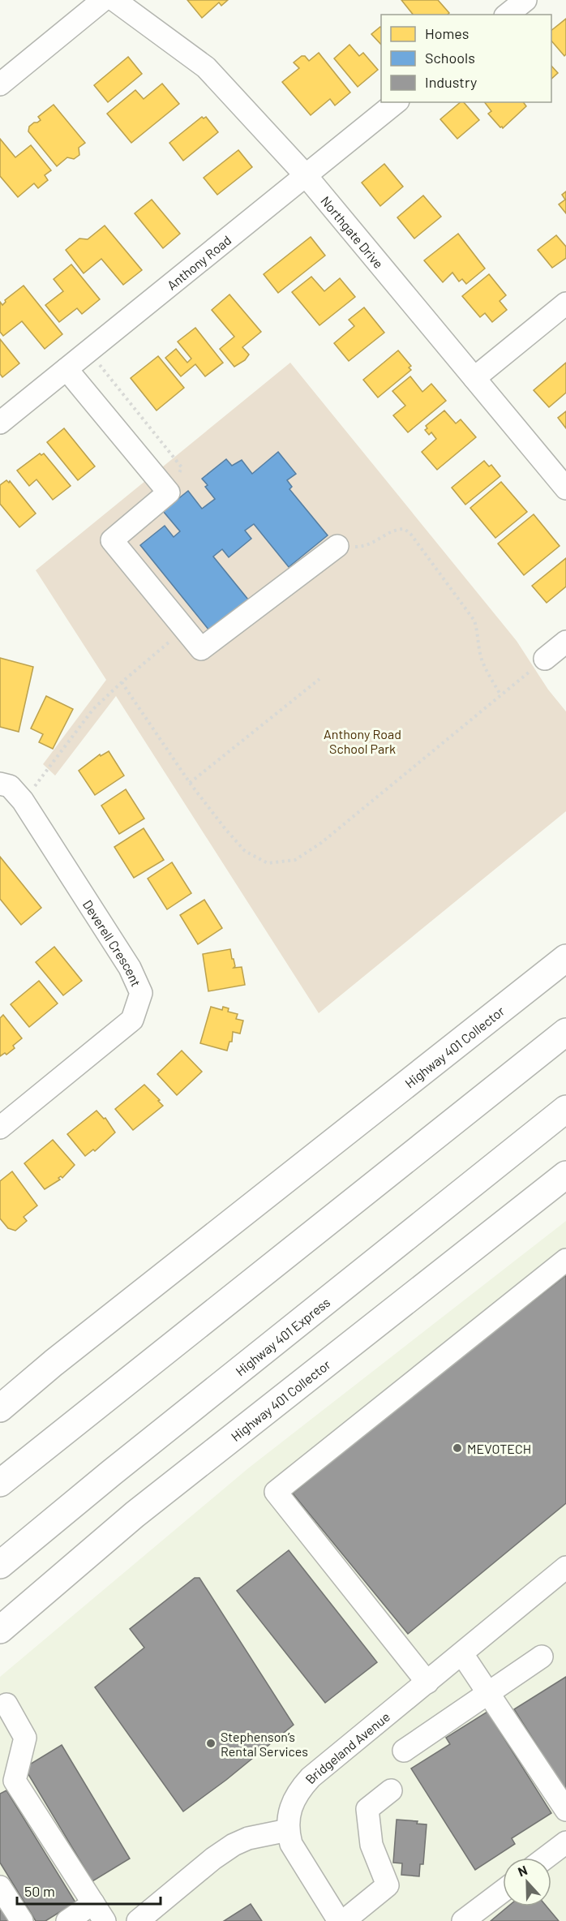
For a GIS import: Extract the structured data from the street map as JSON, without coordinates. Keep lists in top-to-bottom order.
{
  "streets": {
    "highway": ["Highway 401 Collector", "Highway 401 Express"],
    "street": [
      "Northgate Drive",
      "Anthony Road",
      "Deverell Crescent",
      "Bridgeland Avenue"
    ]
  },
  "crossings": [
    ["Northgate Drive", "Anthony Road"]
  ],
  "parks": ["Anthony Road School Park"],
  "places": ["MEVOTECH", "Stephenson’s Rental Services"],
  "legend": ["Homes", "Schools", "Industry"],
  "scale_bar": "50 m",
  "north": "top"
}
